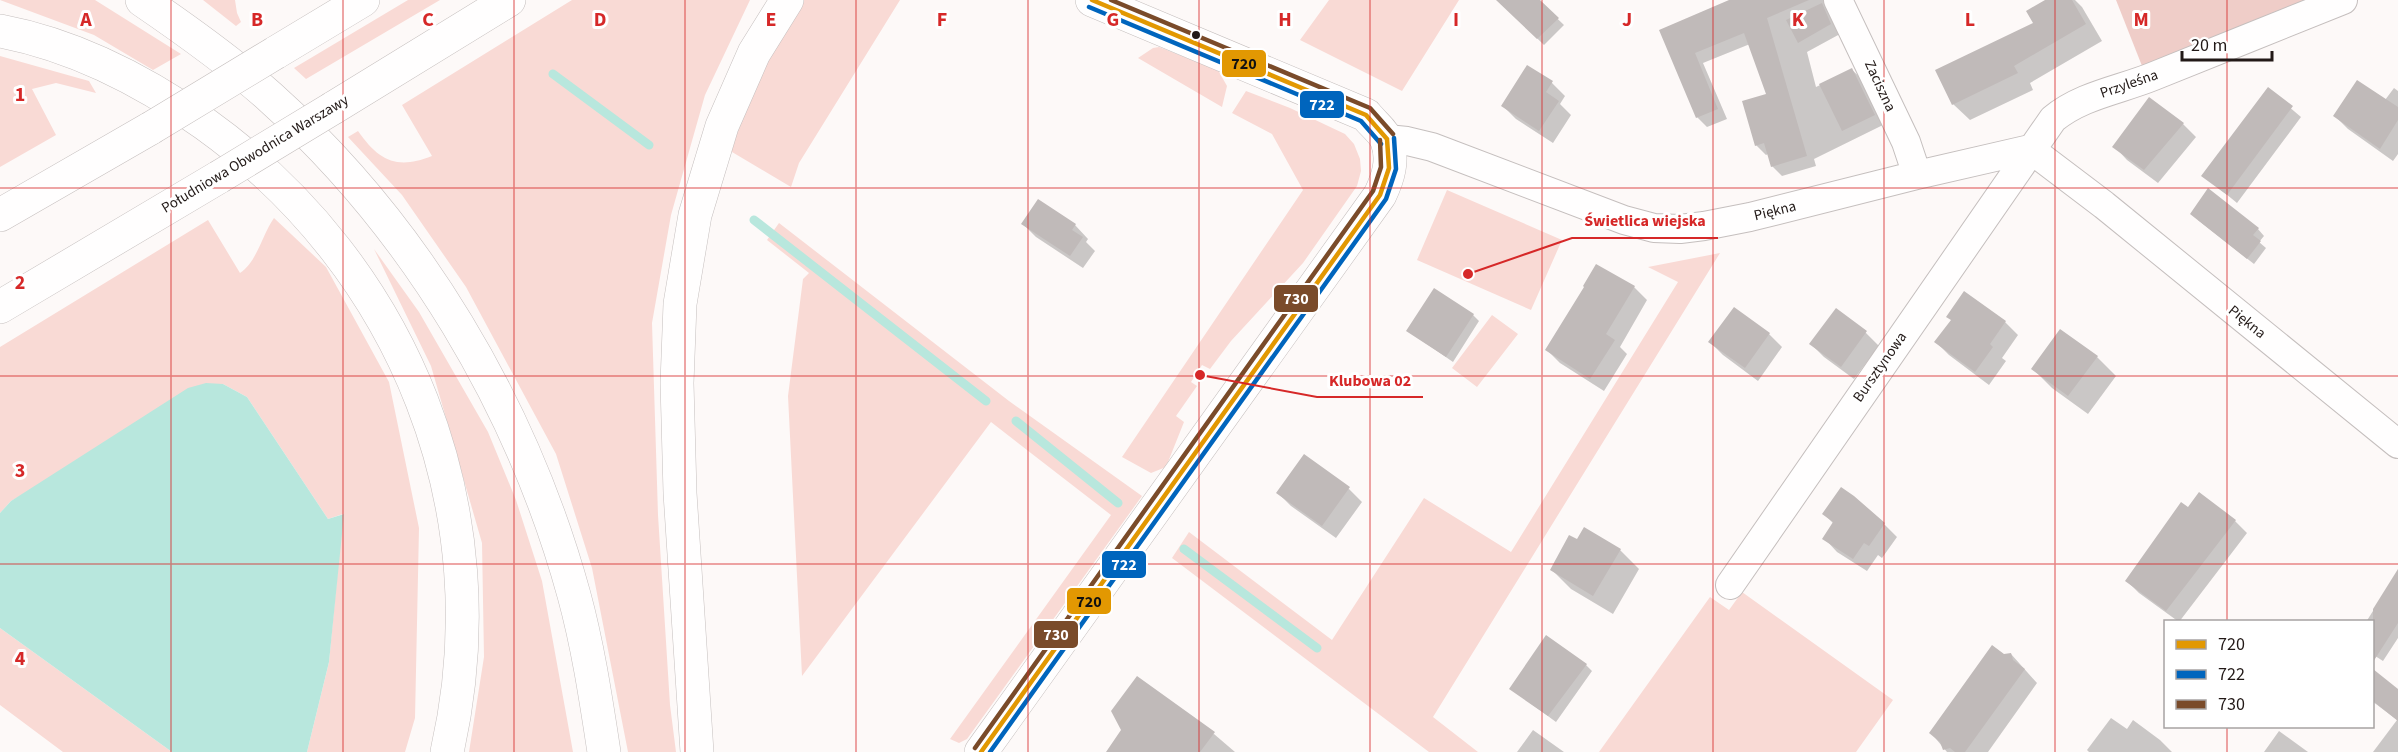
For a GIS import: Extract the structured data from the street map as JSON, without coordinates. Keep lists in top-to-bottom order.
{
  "streets": {
    "main road": ["Południowa Obwodnica Warszawy"],
    "street": [
      "Przyleśna",
      "Zaciszna",
      "Piękna",
      "Bursztynowa"
    ]
  },
  "crossings": [
    ["Przyleśna", "Piękna"],
    ["Przyleśna", "Bursztynowa"],
    ["Zaciszna", "Piękna"],
    ["Piękna", "Bursztynowa"]
  ],
  "places": ["Świetlica wiejska", "Klubowa 02"],
  "lines": ["transit line 720", "transit line 730", "transit line 722"],
  "legend": ["720", "722", "730"],
  "scale_bar": "20 m",
  "grid": {
    "columns": [
      "A",
      "B",
      "C",
      "D",
      "E",
      "F",
      "G",
      "H",
      "I",
      "J",
      "K",
      "L",
      "M"
    ],
    "rows": [
      "1",
      "2",
      "3",
      "4"
    ]
  }
}
